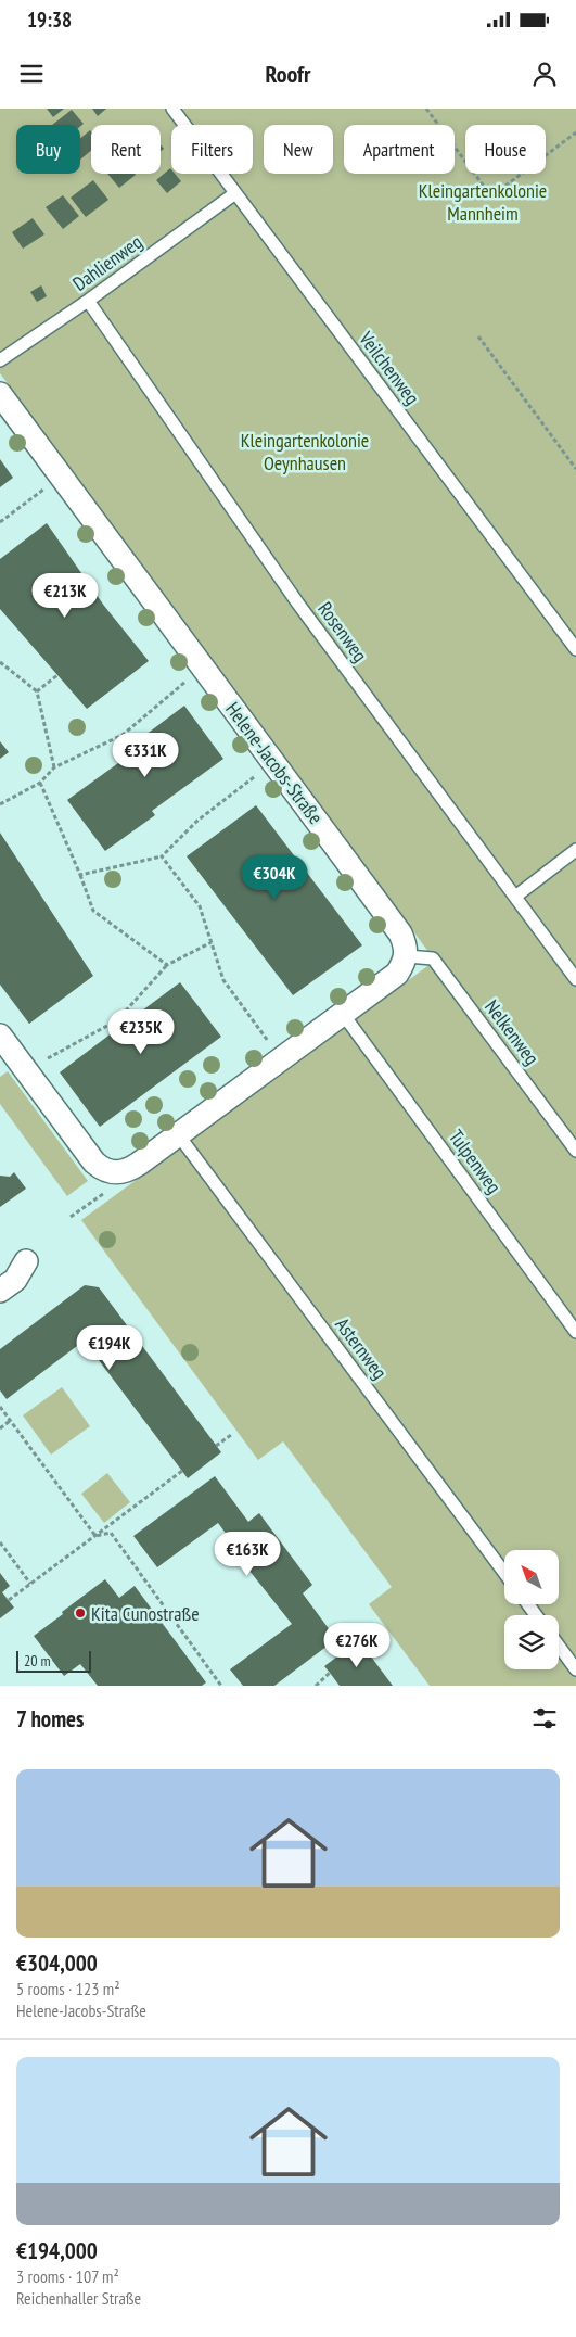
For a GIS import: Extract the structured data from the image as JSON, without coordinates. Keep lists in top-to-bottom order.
{
  "streets": {
    "street": ["Helene-Jacobs-Straße"],
    "lane": [
      "Dahlienweg",
      "Veilchenweg",
      "Rosenweg",
      "Nelkenweg",
      "Tulpenweg",
      "Asternweg"
    ]
  },
  "crossings": [
    ["Dahlienweg", "Veilchenweg"],
    ["Dahlienweg", "Rosenweg"],
    ["Helene-Jacobs-Straße", "Nelkenweg"]
  ],
  "parks": ["Kleingartenkolonie Mannheim", "Kleingartenkolonie Oeynhausen"],
  "places": ["Kita Cunostraße"],
  "scale_bar": "20 m",
  "north": "top left",
  "page": {
    "status": "19:38",
    "header": "Roofr",
    "chip": [
      "Buy",
      "Rent",
      "Filters",
      "New",
      "Apartment",
      "House"
    ],
    "price": [
      "€213K",
      "€331K",
      "€304K",
      "€235K",
      "€194K",
      "€163K",
      "€276K"
    ],
    "scale": "20 m",
    "heading": "7 homes",
    "list": [
      {
        "name": "€304,000",
        "note": "5 rooms · 123 m² · Helene-Jacobs-Straße"
      },
      {
        "name": "€194,000",
        "note": "3 rooms · 107 m² · Reichenhaller Straße"
      }
    ]
  }
}
